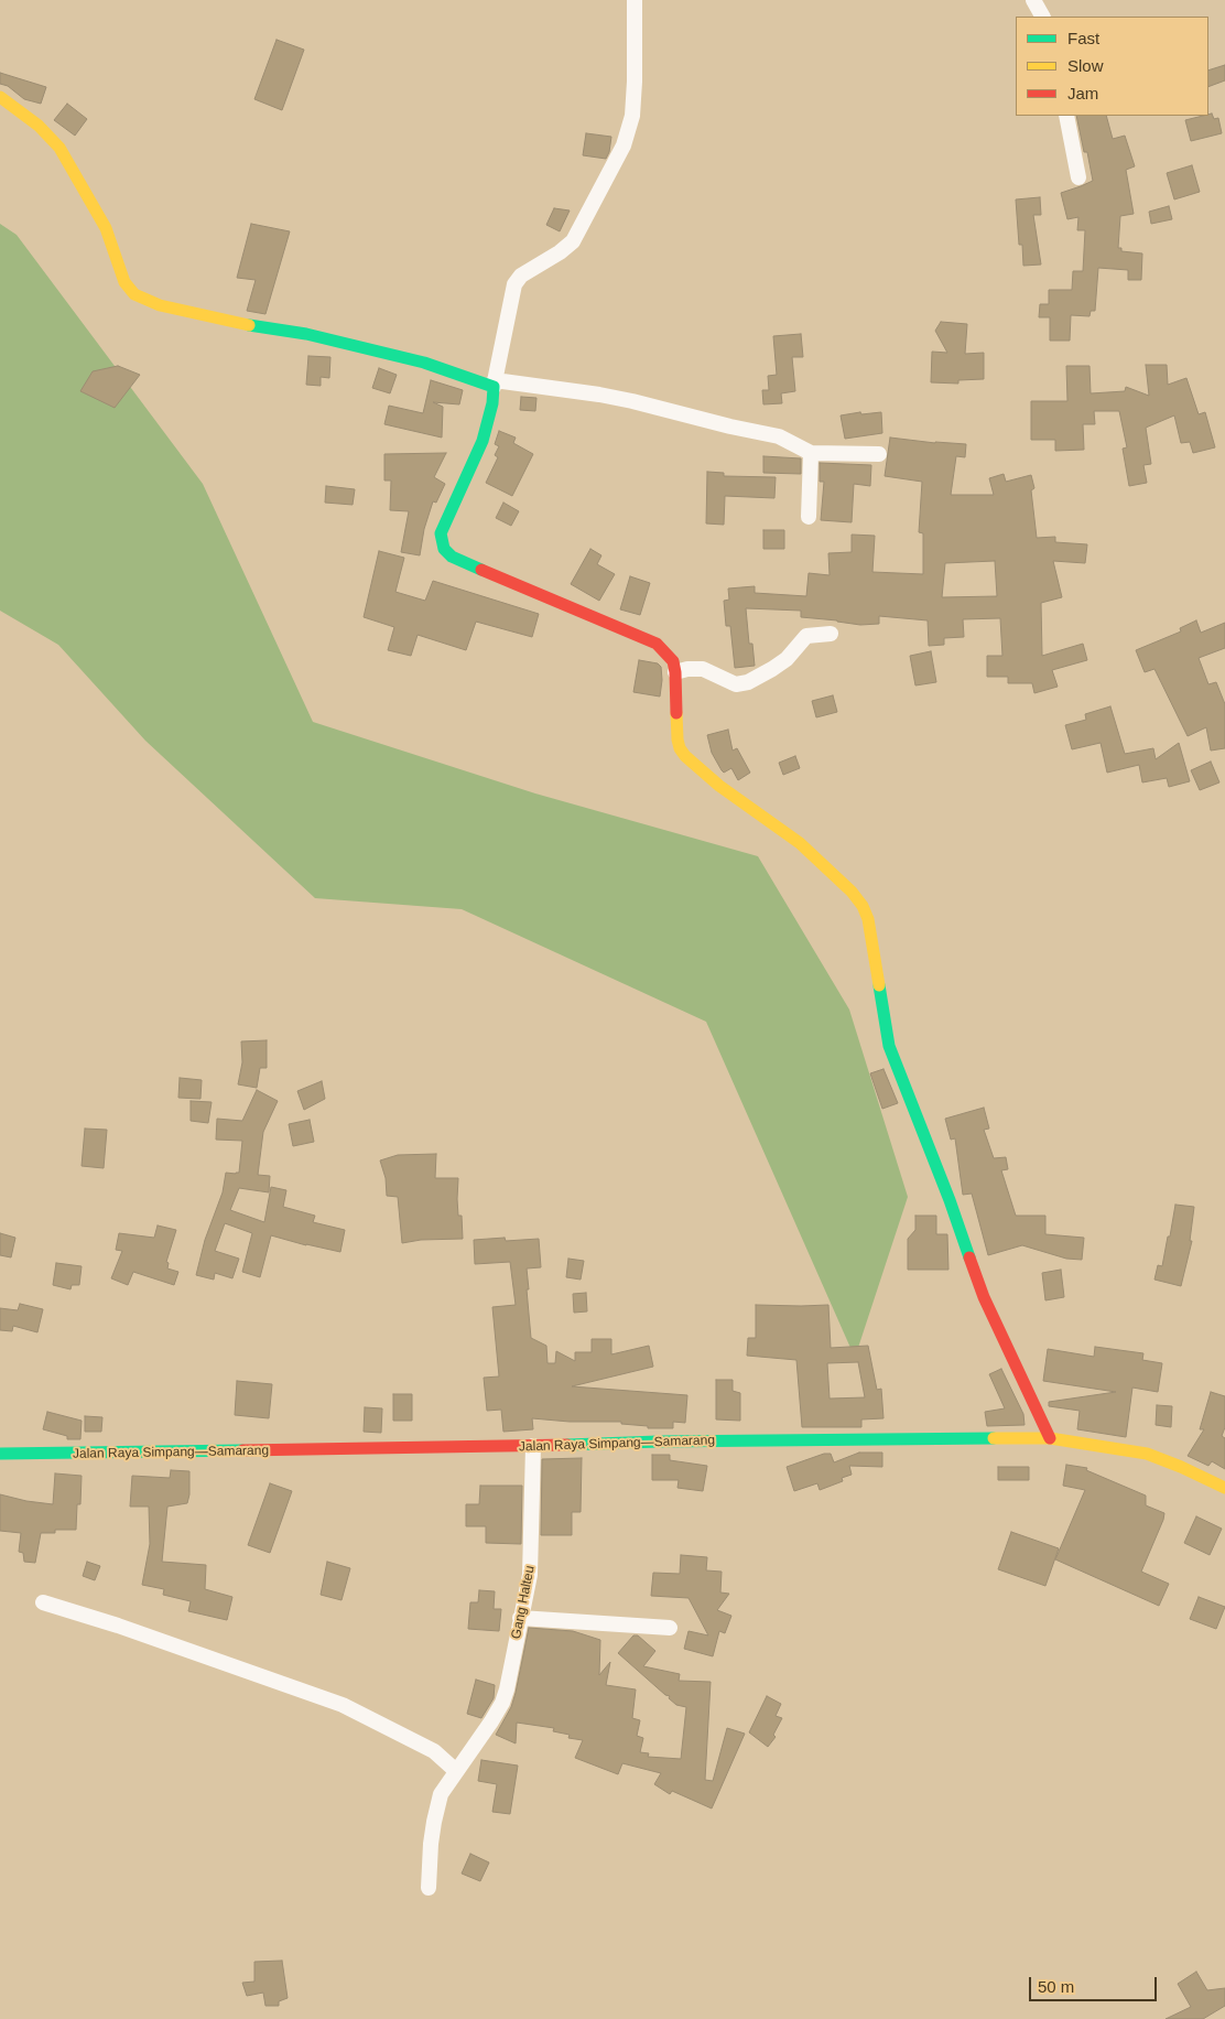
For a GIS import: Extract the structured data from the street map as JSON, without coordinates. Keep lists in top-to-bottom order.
{
  "streets": {
    "street": ["Jalan Raya Simpang—Samarang", "Gang Halteu"]
  },
  "crossings": [
    ["Jalan Raya Simpang—Samarang", "Gang Halteu"]
  ],
  "legend": ["Fast", "Slow", "Jam"],
  "scale_bar": "50 m"
}
